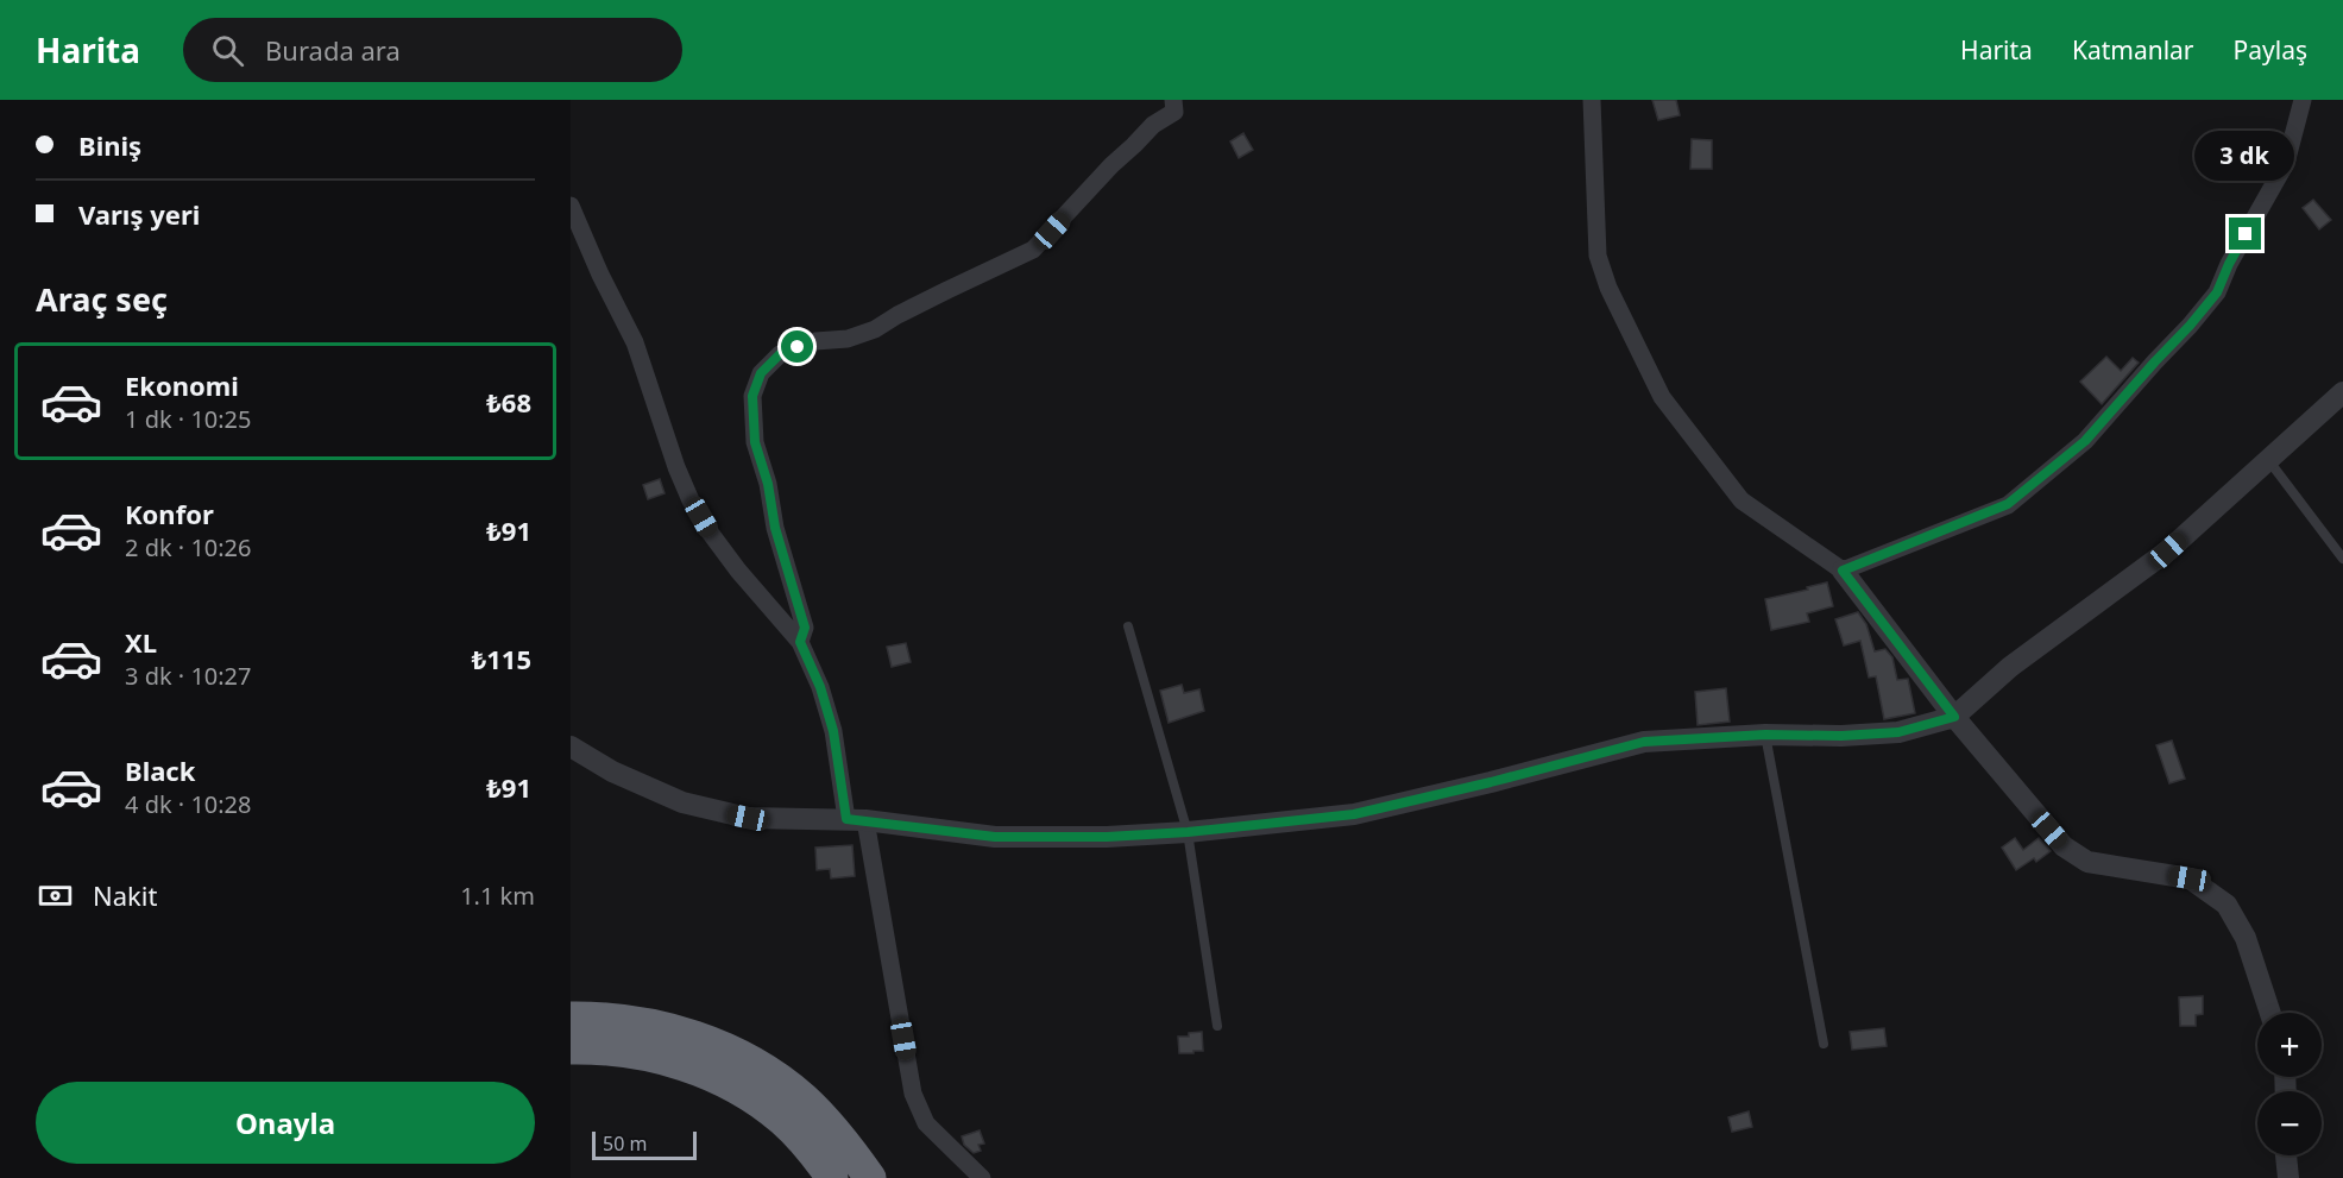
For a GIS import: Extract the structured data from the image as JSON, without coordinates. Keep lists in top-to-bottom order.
{
  "scale_bar": "50 m",
  "page": {
    "header": "Harita",
    "search": "Burada ara",
    "nav": ["Harita", "Katmanlar", "Paylaş"],
    "banner": ["Biniş", "Varış yeri"],
    "bubble": "3 dk",
    "heading": "Araç seç",
    "list": [
      {
        "name": "Ekonomi",
        "note": "1 dk · 10:25",
        "value": "₺68"
      },
      {
        "name": "Konfor",
        "note": "2 dk · 10:26",
        "value": "₺91"
      },
      {
        "name": "XL",
        "note": "3 dk · 10:27",
        "value": "₺115"
      },
      {
        "name": "Black",
        "note": "4 dk · 10:28",
        "value": "₺91"
      }
    ],
    "pay": ["Nakit", "1.1 km"],
    "map_buttons": ["+", "−"],
    "buttons": "Onayla",
    "scale": "50 m"
  }
}
